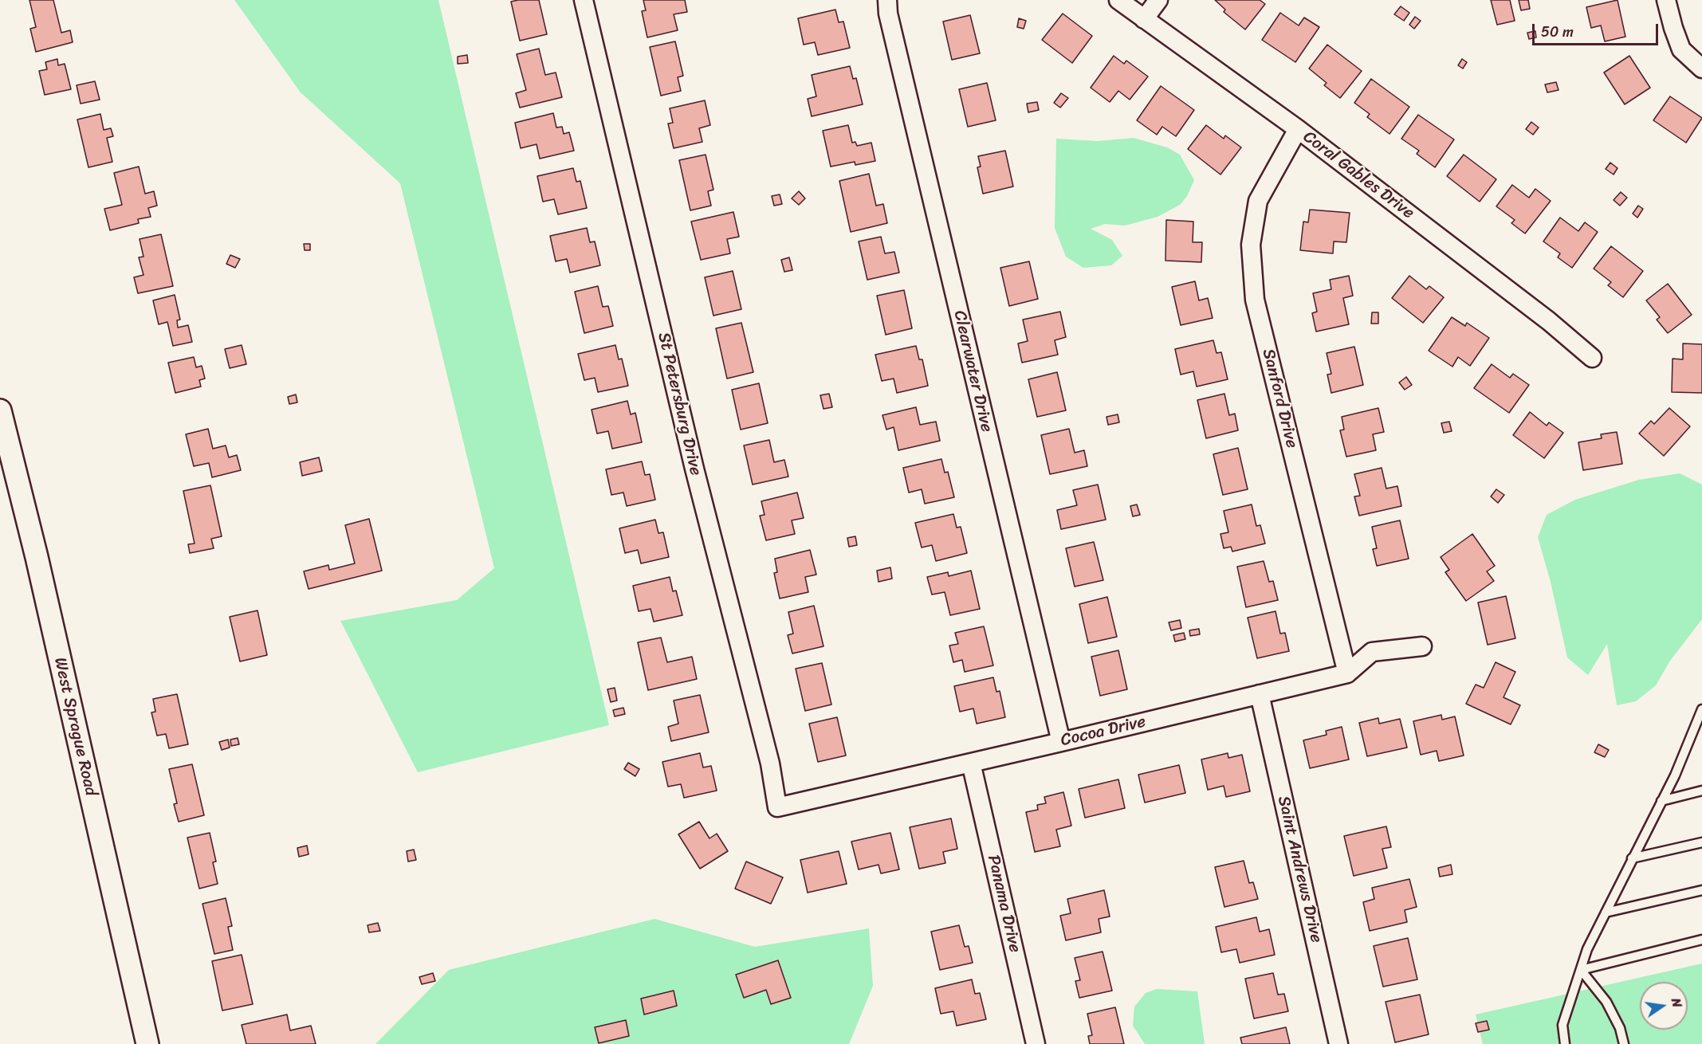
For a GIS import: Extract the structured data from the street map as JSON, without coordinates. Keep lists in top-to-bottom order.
{
  "streets": {
    "street": [
      "Coral Gables Drive",
      "Clearwater Drive",
      "Sanford Drive",
      "St Petersburg Drive",
      "West Sprague Road",
      "Cocoa Drive",
      "Saint Andrews Drive",
      "Panama Drive"
    ]
  },
  "crossings": [
    ["Coral Gables Drive", "Sanford Drive"],
    ["Clearwater Drive", "Cocoa Drive"],
    ["Sanford Drive", "Cocoa Drive"],
    ["St Petersburg Drive", "Cocoa Drive"],
    ["Cocoa Drive", "Saint Andrews Drive"],
    ["Cocoa Drive", "Panama Drive"]
  ],
  "scale_bar": "50 m",
  "north": "right"
}
